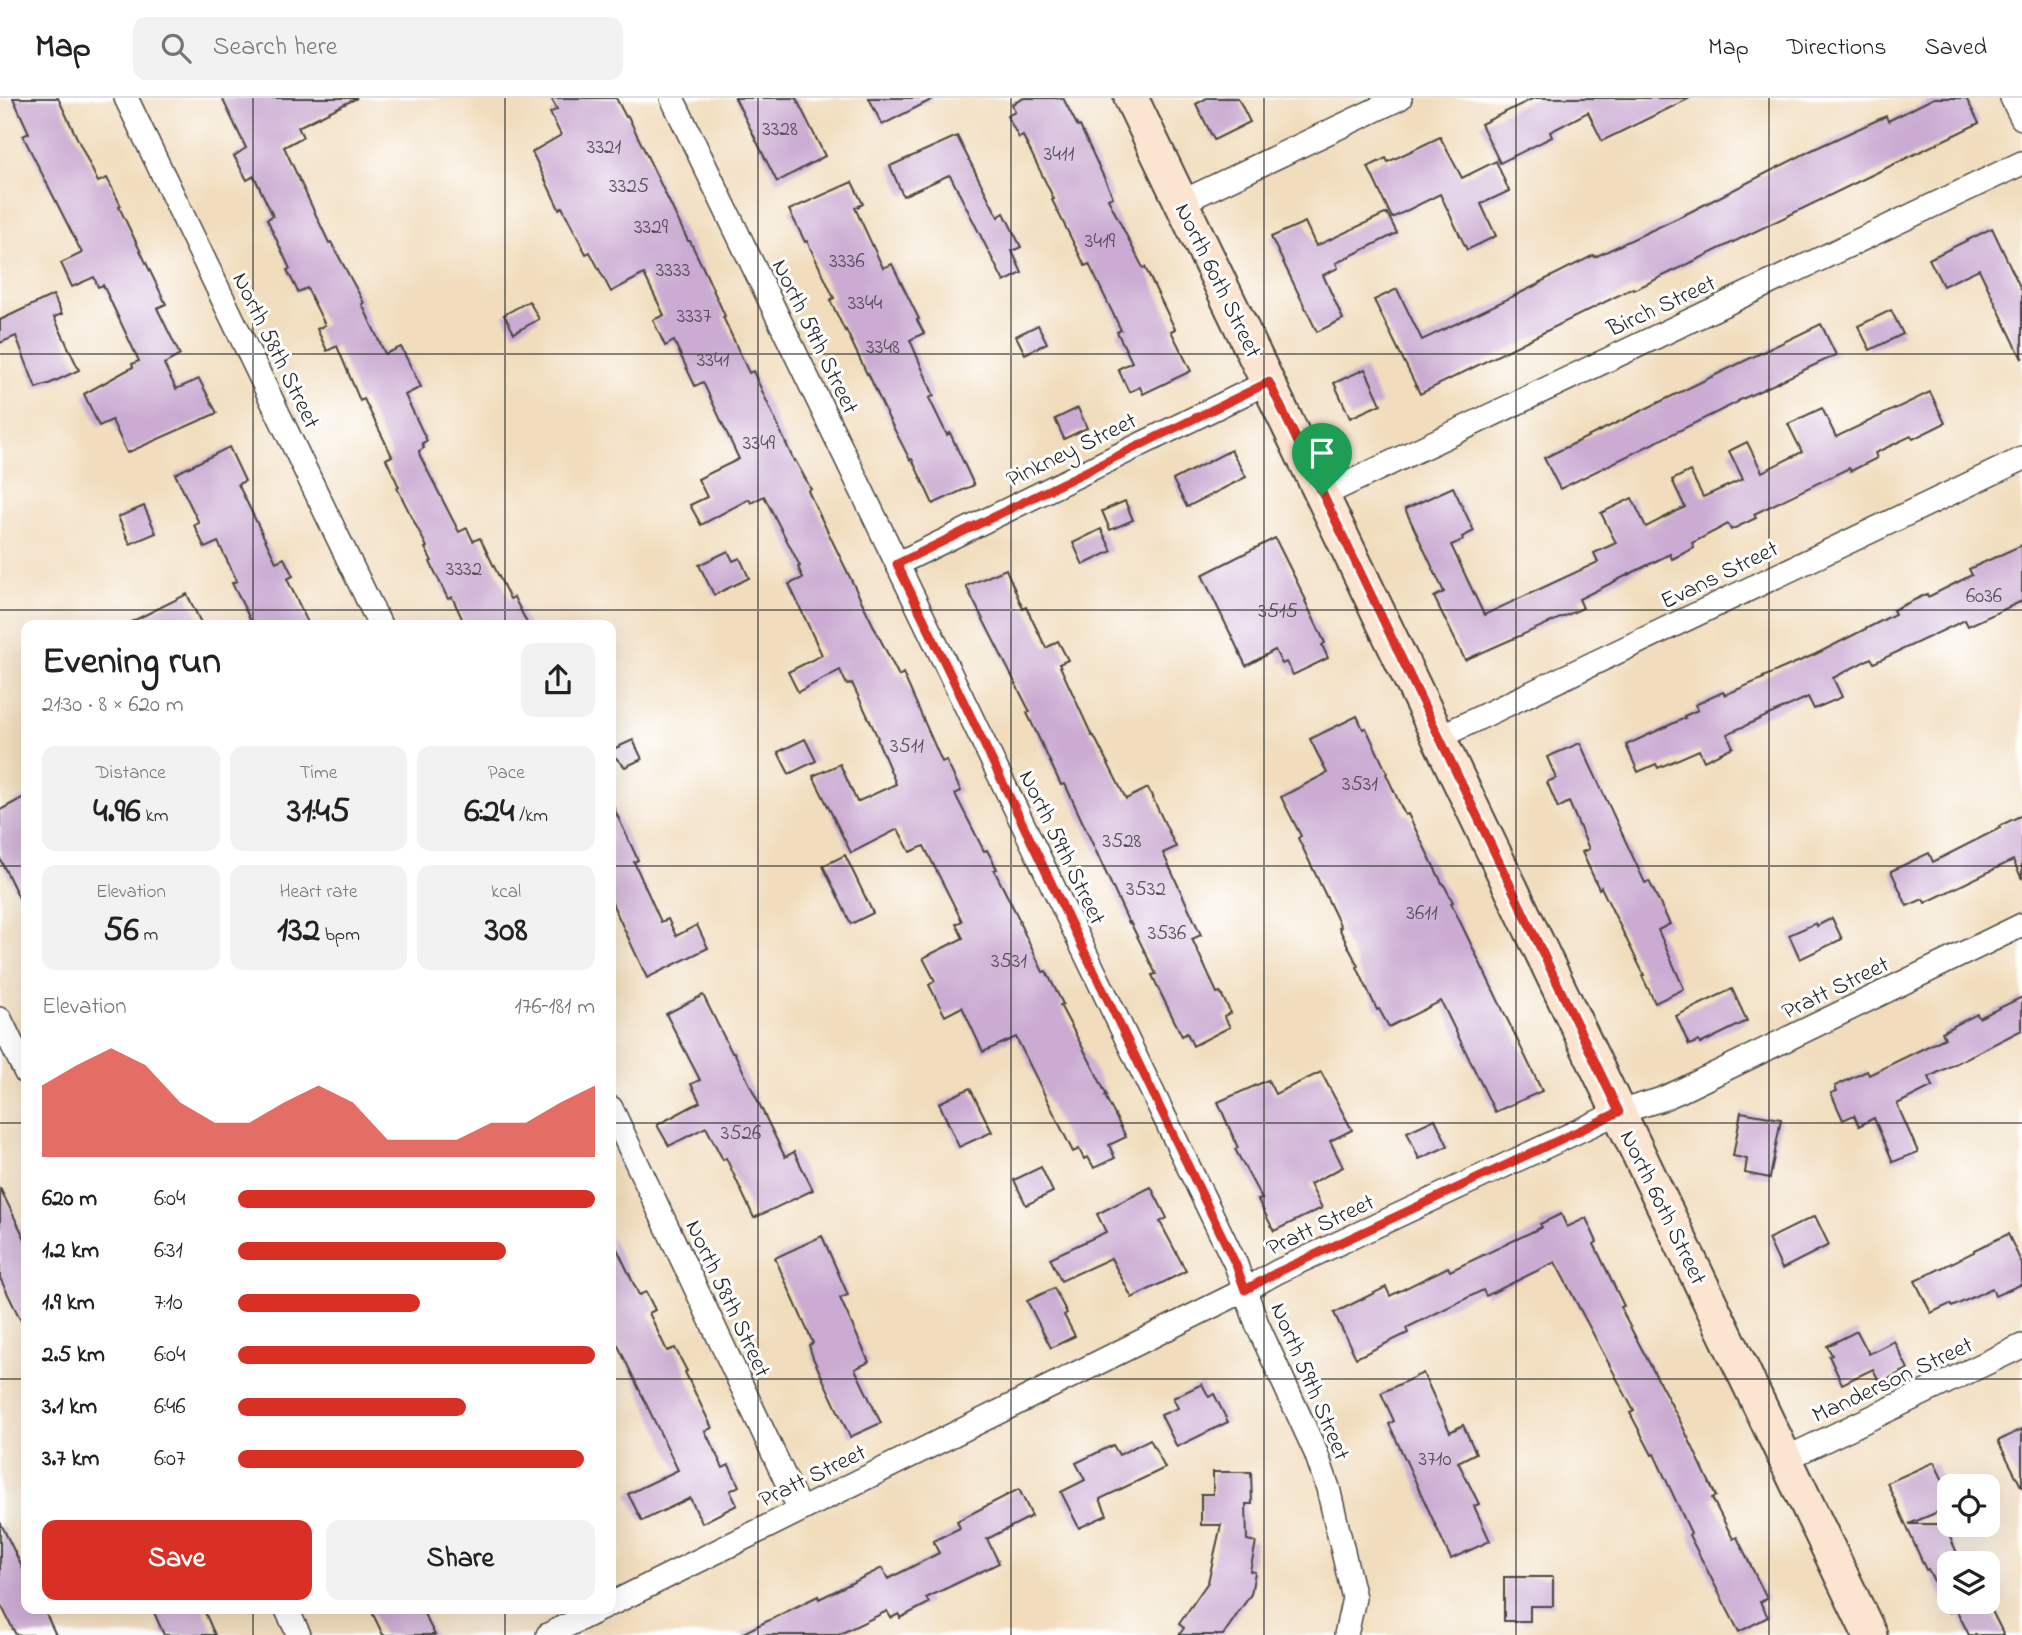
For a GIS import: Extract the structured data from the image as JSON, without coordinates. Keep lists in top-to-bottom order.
{
  "streets": {
    "main road": ["North 60th Street"],
    "street": [
      "Birch Street",
      "North 59th Street",
      "North 58th Street",
      "Pinkney Street",
      "Evans Street",
      "Pratt Street",
      "Manderson Street"
    ]
  },
  "crossings": [
    ["North 60th Street", "Birch Street"],
    ["North 60th Street", "Pinkney Street"],
    ["North 60th Street", "Evans Street"],
    ["North 60th Street", "Pratt Street"],
    ["North 60th Street", "Manderson Street"],
    ["North 59th Street", "Pinkney Street"],
    ["North 59th Street", "Pratt Street"],
    ["North 58th Street", "Pratt Street"]
  ],
  "house_numbers": [
    "3328",
    "3321",
    "3411",
    "3325",
    "3329",
    "3419",
    "3336",
    "3333",
    "3344",
    "3337",
    "3348",
    "3341",
    "3349",
    "3332",
    "6036",
    "3515",
    "3511",
    "3531",
    "3528",
    "3532",
    "3611",
    "3536",
    "3531",
    "3526",
    "3710"
  ],
  "page": {
    "header": "Map",
    "search": "Search here",
    "nav": ["Map", "Directions", "Saved"],
    "heading": ["Evening run", "21:30 · 8 × 620 m"],
    "stats": [
      ["Distance", "4.96 km"],
      ["Time", "31:45"],
      ["Pace", "6:24 /km"],
      ["Elevation", "56 m"],
      ["Heart rate", "132 bpm"],
      ["kcal", "308"]
    ],
    "chart": ["Elevation", "176–181 m"],
    "list": [
      {
        "name": "620 m",
        "note": "6:04"
      },
      {
        "name": "1.2 km",
        "note": "6:31"
      },
      {
        "name": "1.9 km",
        "note": "7:10"
      },
      {
        "name": "2.5 km",
        "note": "6:04"
      },
      {
        "name": "3.1 km",
        "note": "6:46"
      },
      {
        "name": "3.7 km",
        "note": "6:07"
      }
    ],
    "buttons": ["Save", "Share"]
  }
}
